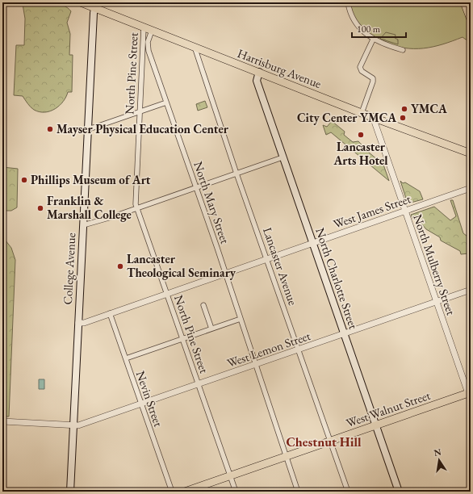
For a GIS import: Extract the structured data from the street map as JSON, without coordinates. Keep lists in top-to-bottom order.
{
  "streets": {
    "main road": [
      "Harrisburg Avenue",
      "College Avenue",
      "North Charlotte Street",
      "West Walnut Street"
    ],
    "street": [
      "North Pine Street",
      "North Mary Street",
      "West James Street",
      "North Mulberry Street",
      "Lancaster Avenue",
      "West Lemon Street",
      "Nevin Street"
    ]
  },
  "crossings": [
    ["Harrisburg Avenue", "North Pine Street"],
    ["Harrisburg Avenue", "North Mary Street"],
    ["Harrisburg Avenue", "North Mulberry Street"],
    ["Harrisburg Avenue", "Lancaster Avenue"],
    ["Harrisburg Avenue", "College Avenue"],
    ["Harrisburg Avenue", "North Charlotte Street"],
    ["North Pine Street", "West James Street"],
    ["North Pine Street", "West Lemon Street"],
    ["North Pine Street", "West Walnut Street"],
    ["North Mary Street", "West James Street"],
    ["North Mary Street", "West Lemon Street"],
    ["North Mary Street", "West Walnut Street"],
    ["West James Street", "North Mulberry Street"],
    ["West James Street", "Lancaster Avenue"],
    ["West James Street", "College Avenue"],
    ["West James Street", "North Charlotte Street"],
    ["West James Street", "Nevin Street"],
    ["North Mulberry Street", "West Lemon Street"],
    ["North Mulberry Street", "West Walnut Street"],
    ["Lancaster Avenue", "West Lemon Street"],
    ["Lancaster Avenue", "West Walnut Street"],
    ["College Avenue", "West Lemon Street"],
    ["North Charlotte Street", "West Lemon Street"],
    ["North Charlotte Street", "West Walnut Street"],
    ["West Lemon Street", "Nevin Street"]
  ],
  "districts": ["Chestnut Hill"],
  "places": [
    "YMCA",
    "City Center YMCA",
    "Mayser Physical Education Center",
    "Lancaster Arts Hotel",
    "Phillips Museum of Art",
    "Franklin & Marshall College",
    "Lancaster Theological Seminary"
  ],
  "scale_bar": "100 m",
  "north": "top"
}
